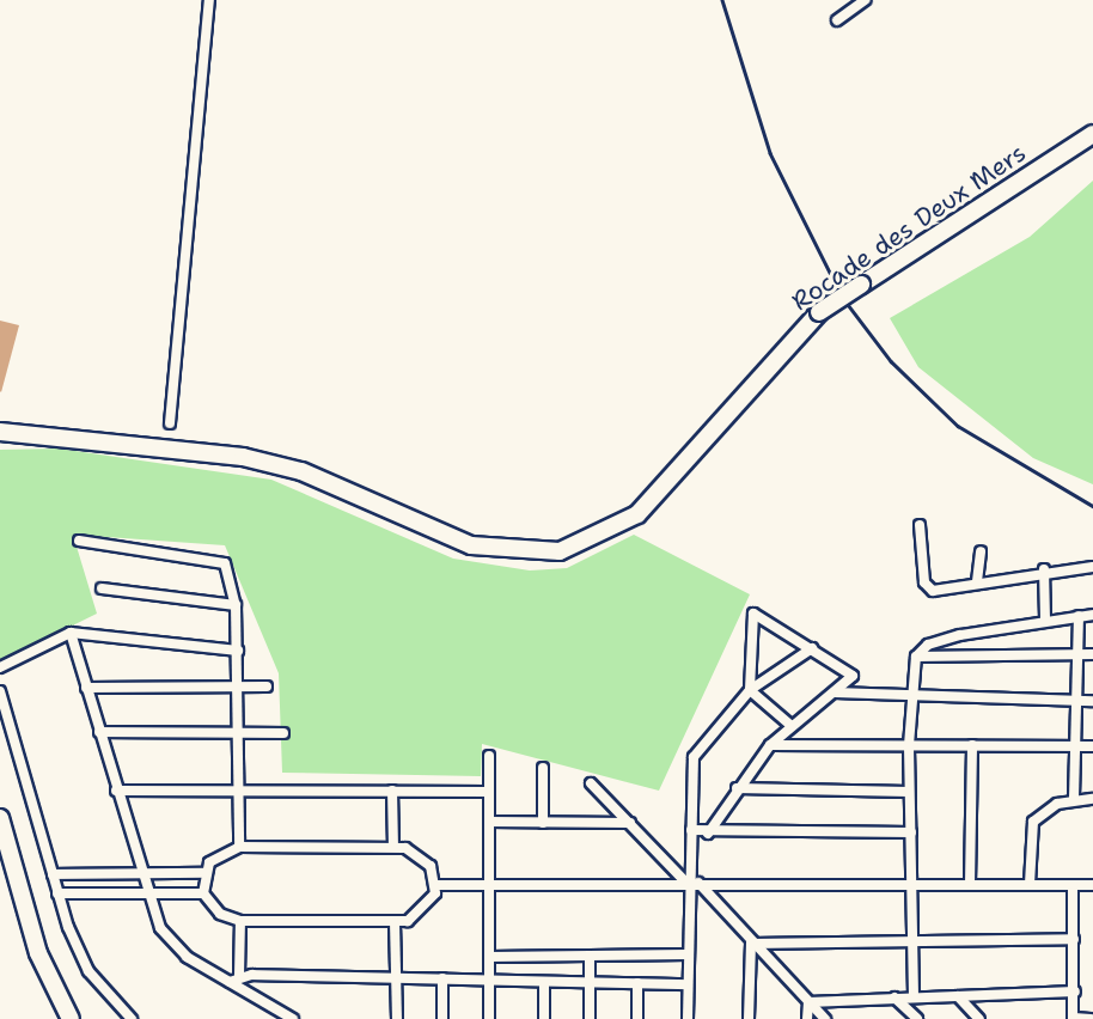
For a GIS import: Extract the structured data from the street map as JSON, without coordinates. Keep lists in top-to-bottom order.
{
  "streets": {
    "highway": ["Rocade des Deux Mers"]
  }
}
